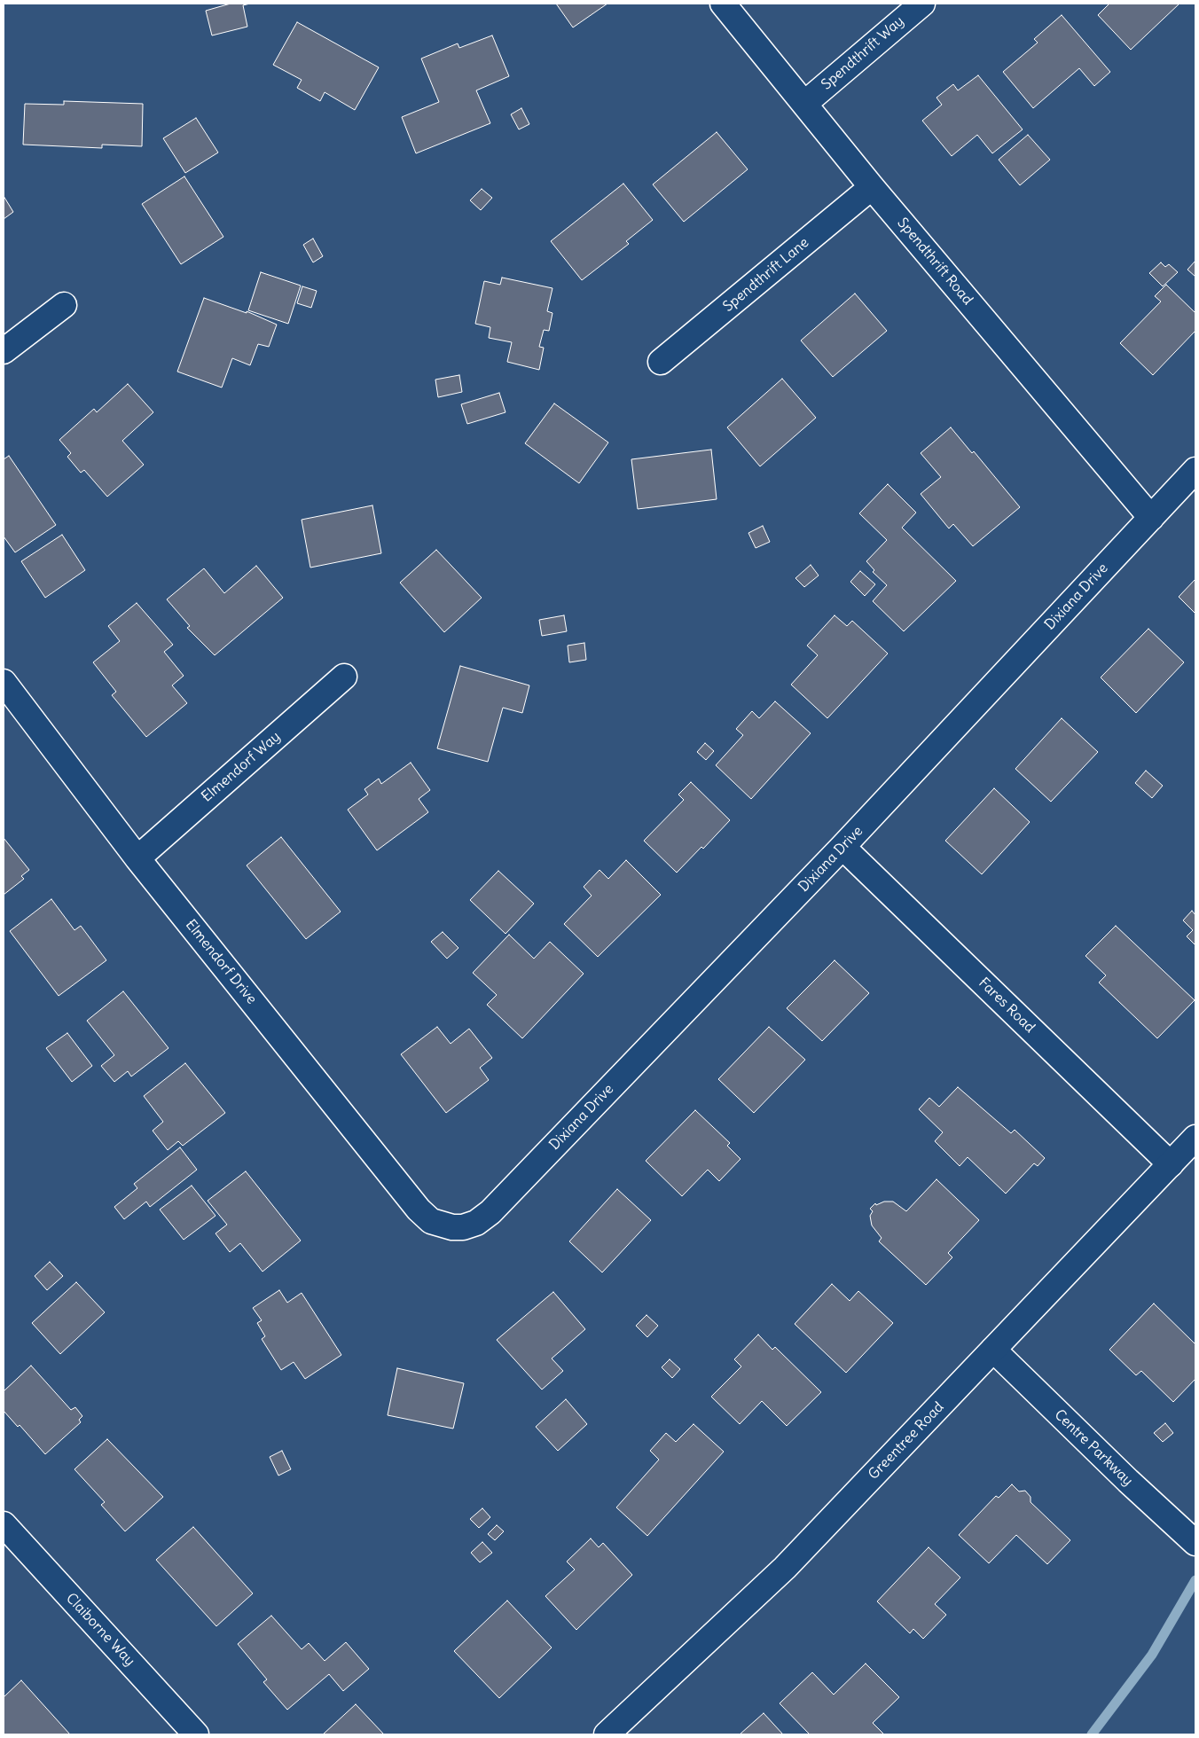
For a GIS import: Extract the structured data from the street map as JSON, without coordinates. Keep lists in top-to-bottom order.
{
  "streets": {
    "street": [
      "Spendthrift Way",
      "Spendthrift Road",
      "Spendthrift Lane",
      "Dixiana Drive",
      "Elmendorf Way",
      "Elmendorf Drive",
      "Fares Road",
      "Greentree Road",
      "Centre Parkway",
      "Claiborne Way"
    ]
  },
  "crossings": [
    ["Spendthrift Way", "Spendthrift Road"],
    ["Spendthrift Road", "Spendthrift Lane"],
    ["Spendthrift Road", "Dixiana Drive"],
    ["Dixiana Drive", "Elmendorf Drive"],
    ["Dixiana Drive", "Fares Road"],
    ["Elmendorf Way", "Elmendorf Drive"],
    ["Fares Road", "Greentree Road"],
    ["Greentree Road", "Centre Parkway"]
  ]
}
